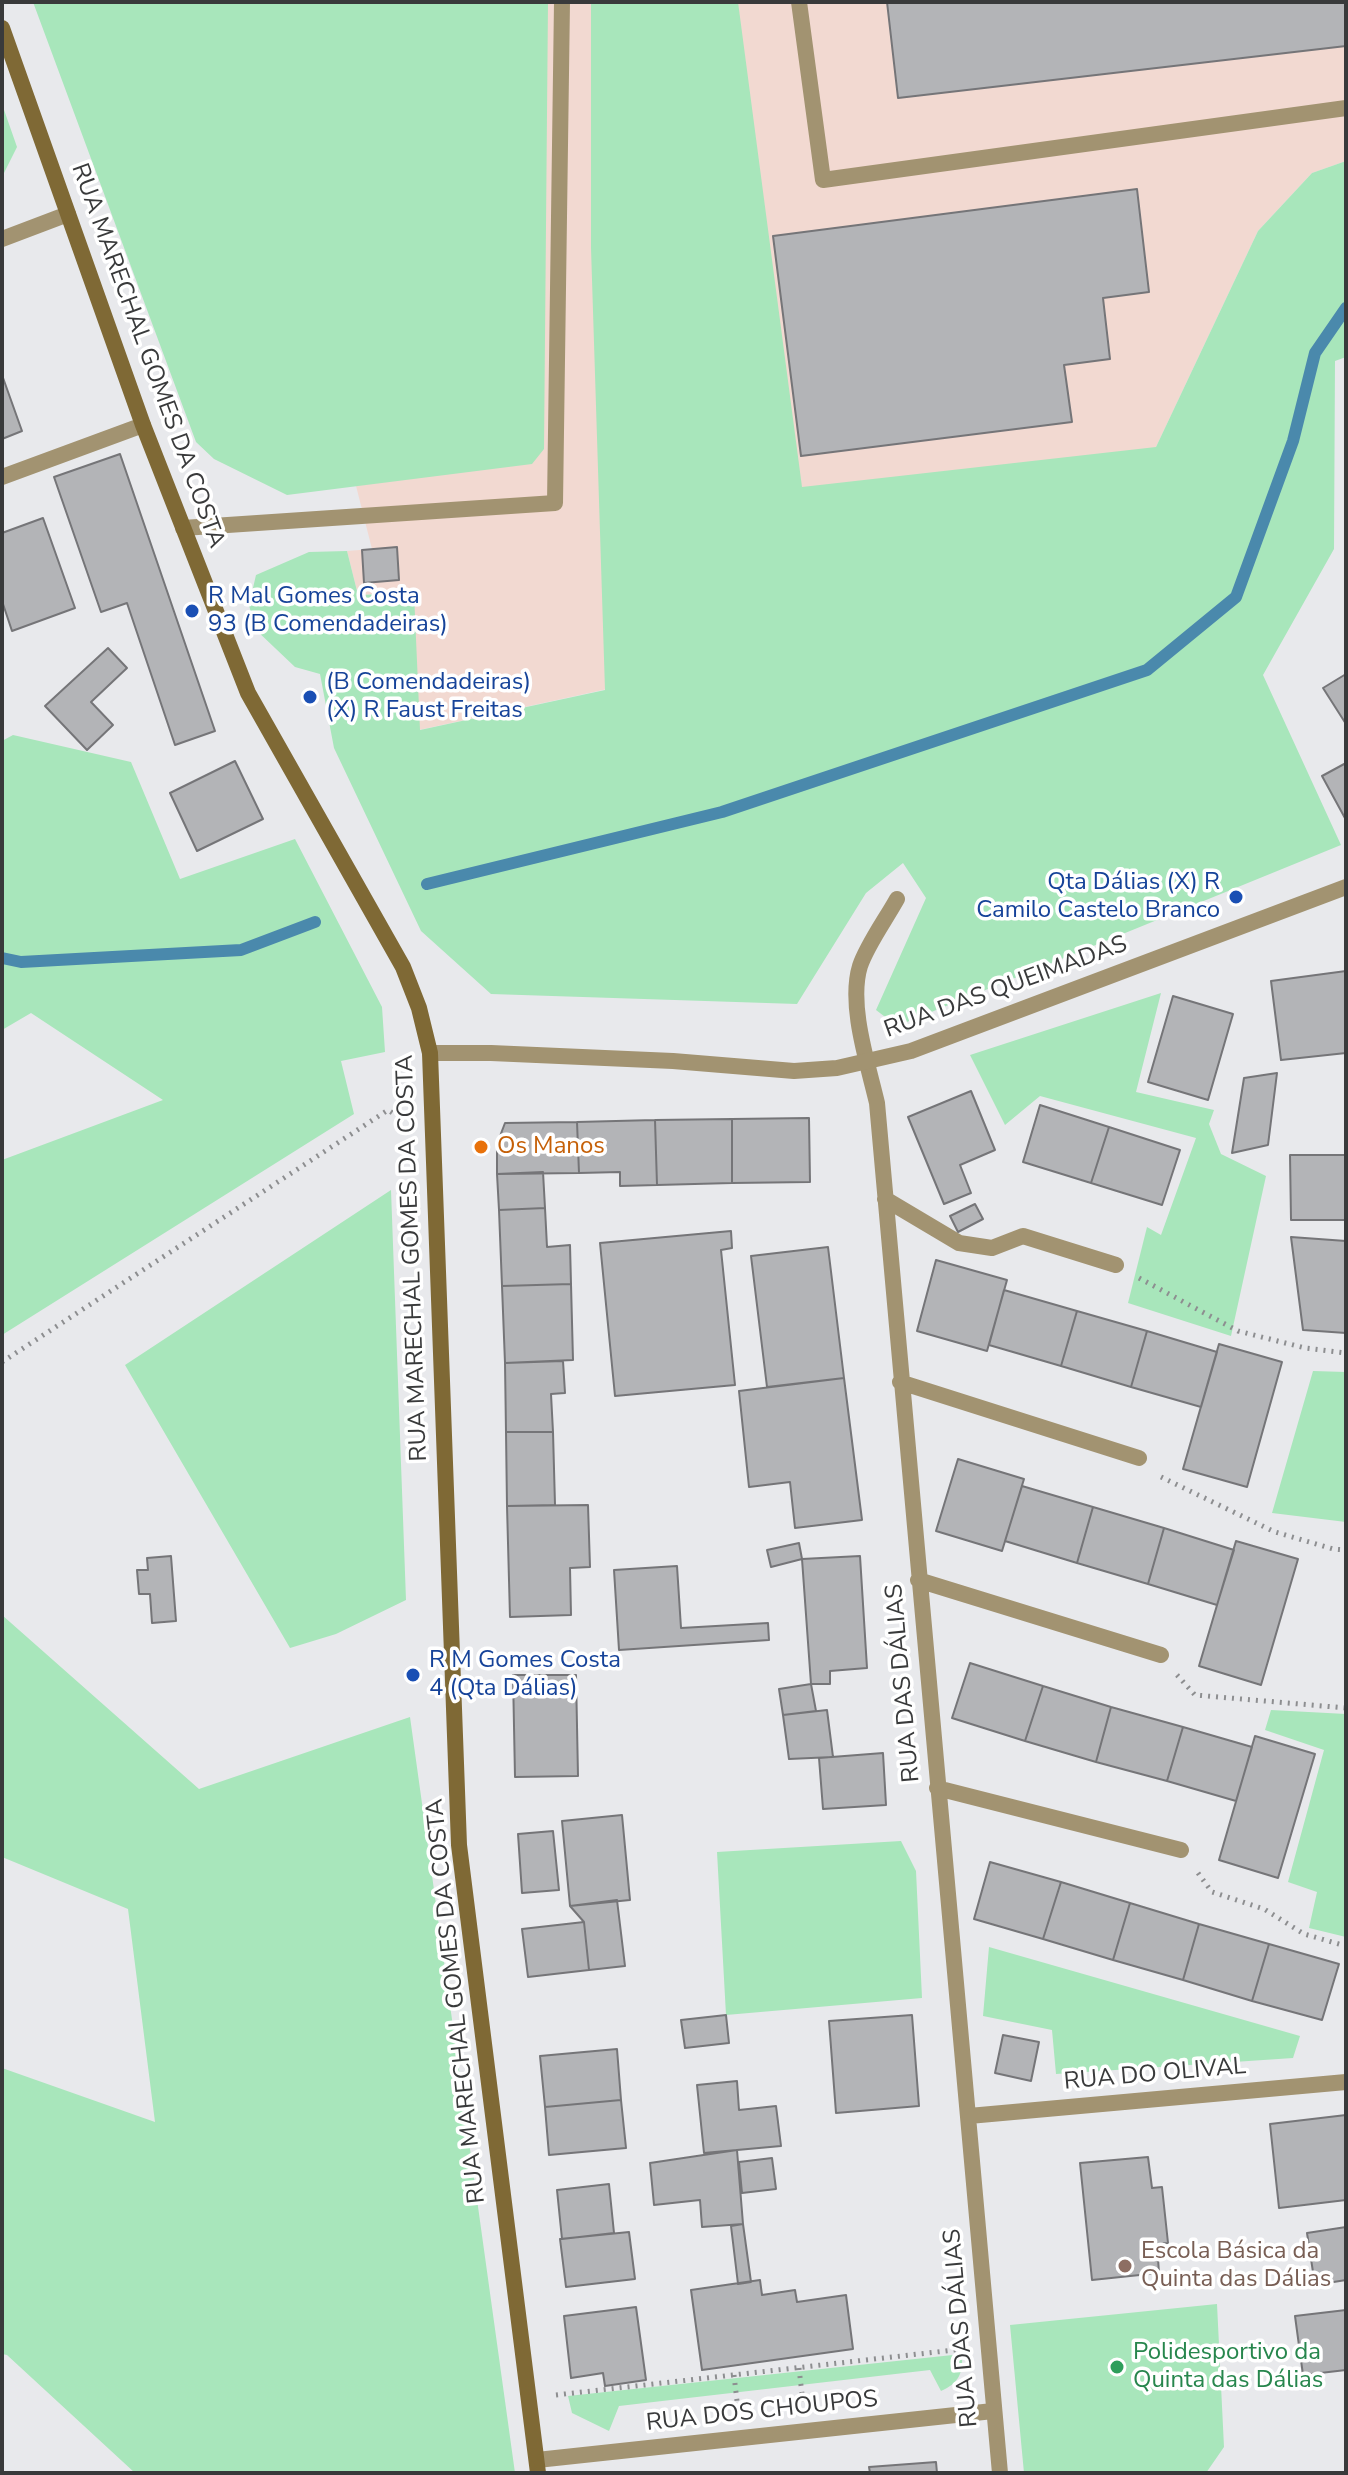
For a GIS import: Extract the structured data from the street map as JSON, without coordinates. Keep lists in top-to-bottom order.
{
  "streets": {
    "main road": ["RUA MARECHAL GOMES DA COSTA"],
    "street": [
      "RUA DAS QUEIMADAS",
      "RUA DAS DÁLIAS",
      "RUA DO OLIVAL",
      "RUA DOS CHOUPOS"
    ]
  },
  "crossings": [
    ["RUA MARECHAL GOMES DA COSTA", "RUA DAS QUEIMADAS"],
    ["RUA MARECHAL GOMES DA COSTA", "RUA DOS CHOUPOS"],
    ["RUA DAS QUEIMADAS", "RUA DAS DÁLIAS"],
    ["RUA DAS DÁLIAS", "RUA DO OLIVAL"],
    ["RUA DAS DÁLIAS", "RUA DOS CHOUPOS"]
  ],
  "places": [
    "R Mal Gomes Costa 93 (B Comendadeiras)",
    "(B Comendadeiras) (X) R Faust Freitas",
    "Qta Dálias (X) R Camilo Castelo Branco",
    "Os Manos",
    "R M Gomes Costa 4 (Qta Dálias)",
    "Escola Básica da Quinta das Dálias",
    "Polidesportivo da Quinta das Dálias"
  ]
}
